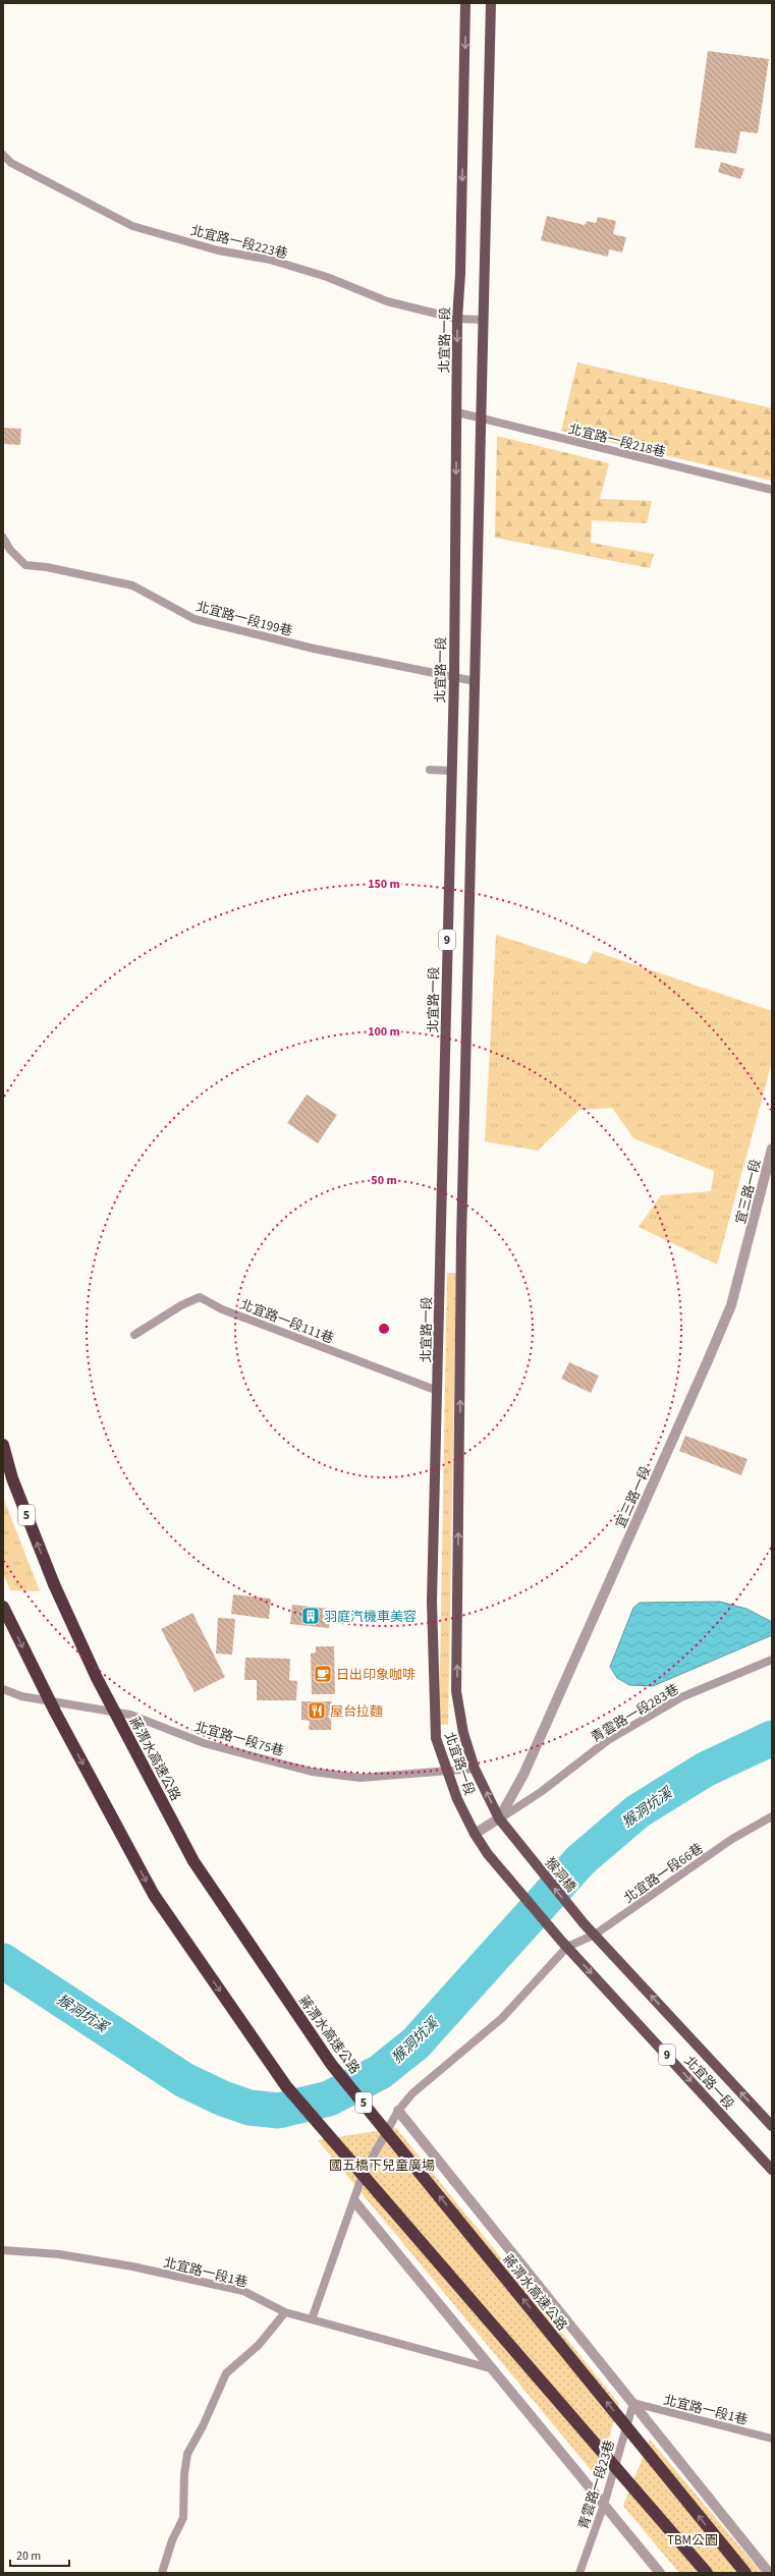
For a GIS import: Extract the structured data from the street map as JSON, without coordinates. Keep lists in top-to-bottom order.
{
  "streets": {
    "highway": ["5", "蔣渭水高速公路"],
    "main road": ["北宜路一段", "9", "猴洞橋"],
    "street": ["宜三路一段"],
    "lane": [
      "北宜路一段223巷",
      "北宜路一段218巷",
      "北宜路一段199巷",
      "北宜路一段111巷",
      "青雲路一段283巷",
      "北宜路一段75巷",
      "北宜路一段66巷",
      "北宜路一段1巷",
      "青雲路一段23巷"
    ]
  },
  "crossings": [
    ["北宜路一段223巷", "北宜路一段"],
    ["北宜路一段", "北宜路一段218巷"],
    ["北宜路一段", "北宜路一段199巷"],
    ["北宜路一段", "宜三路一段"],
    ["北宜路一段", "北宜路一段111巷"],
    ["北宜路一段", "青雲路一段283巷"],
    ["北宜路一段", "北宜路一段75巷"],
    ["北宜路一段", "北宜路一段66巷"],
    ["北宜路一段", "猴洞橋"],
    ["宜三路一段", "青雲路一段283巷"],
    ["北宜路一段1巷", "青雲路一段23巷"]
  ],
  "one_way": ["猴洞橋"],
  "water": ["猴洞坑溪"],
  "parks": ["國五橋下兒童廣場", "TBM公園"],
  "places": {
    "building": ["羽庭汽機車美容"],
    "cafe": ["日出印象咖啡"],
    "restaurant": ["屋台拉麵"]
  },
  "scale_bar": "20 m",
  "rings": ["150 m", "100 m", "50 m"]
}
